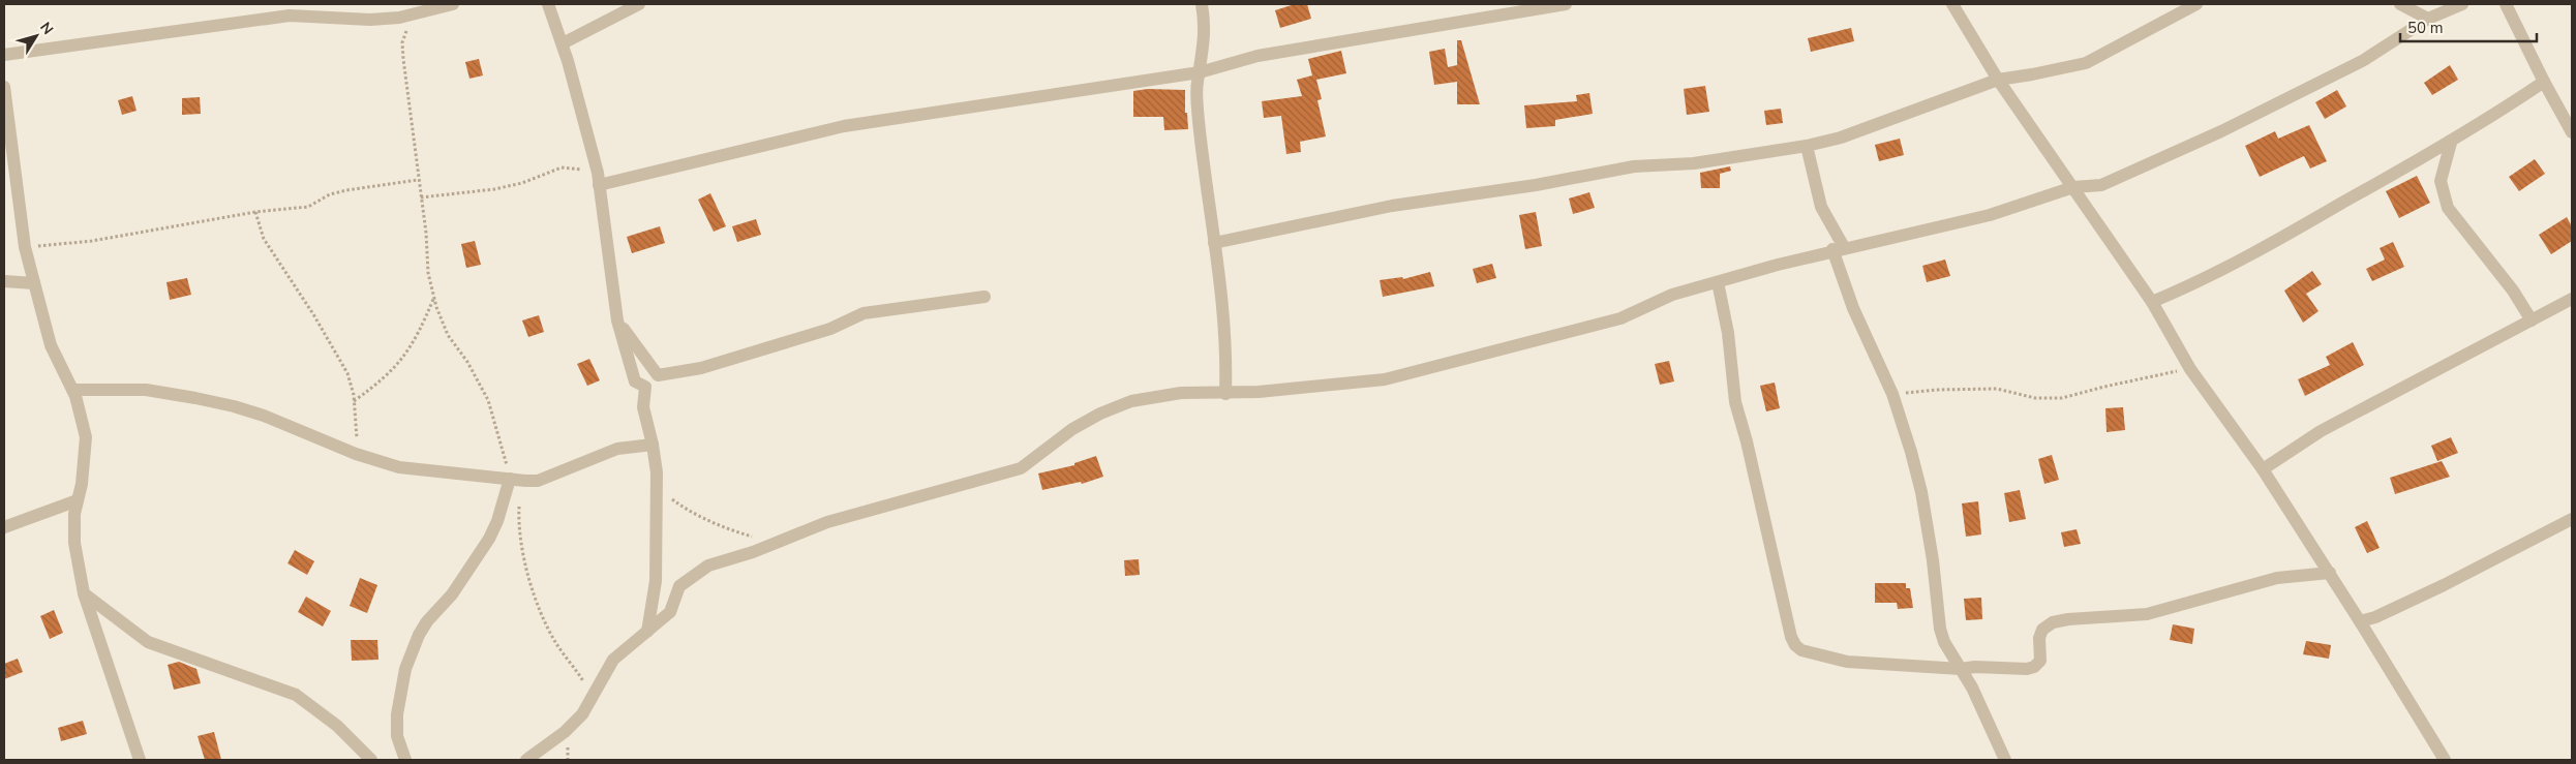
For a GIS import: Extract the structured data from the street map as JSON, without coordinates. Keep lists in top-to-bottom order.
{
  "scale_bar": "50 m",
  "north": "top right"
}
